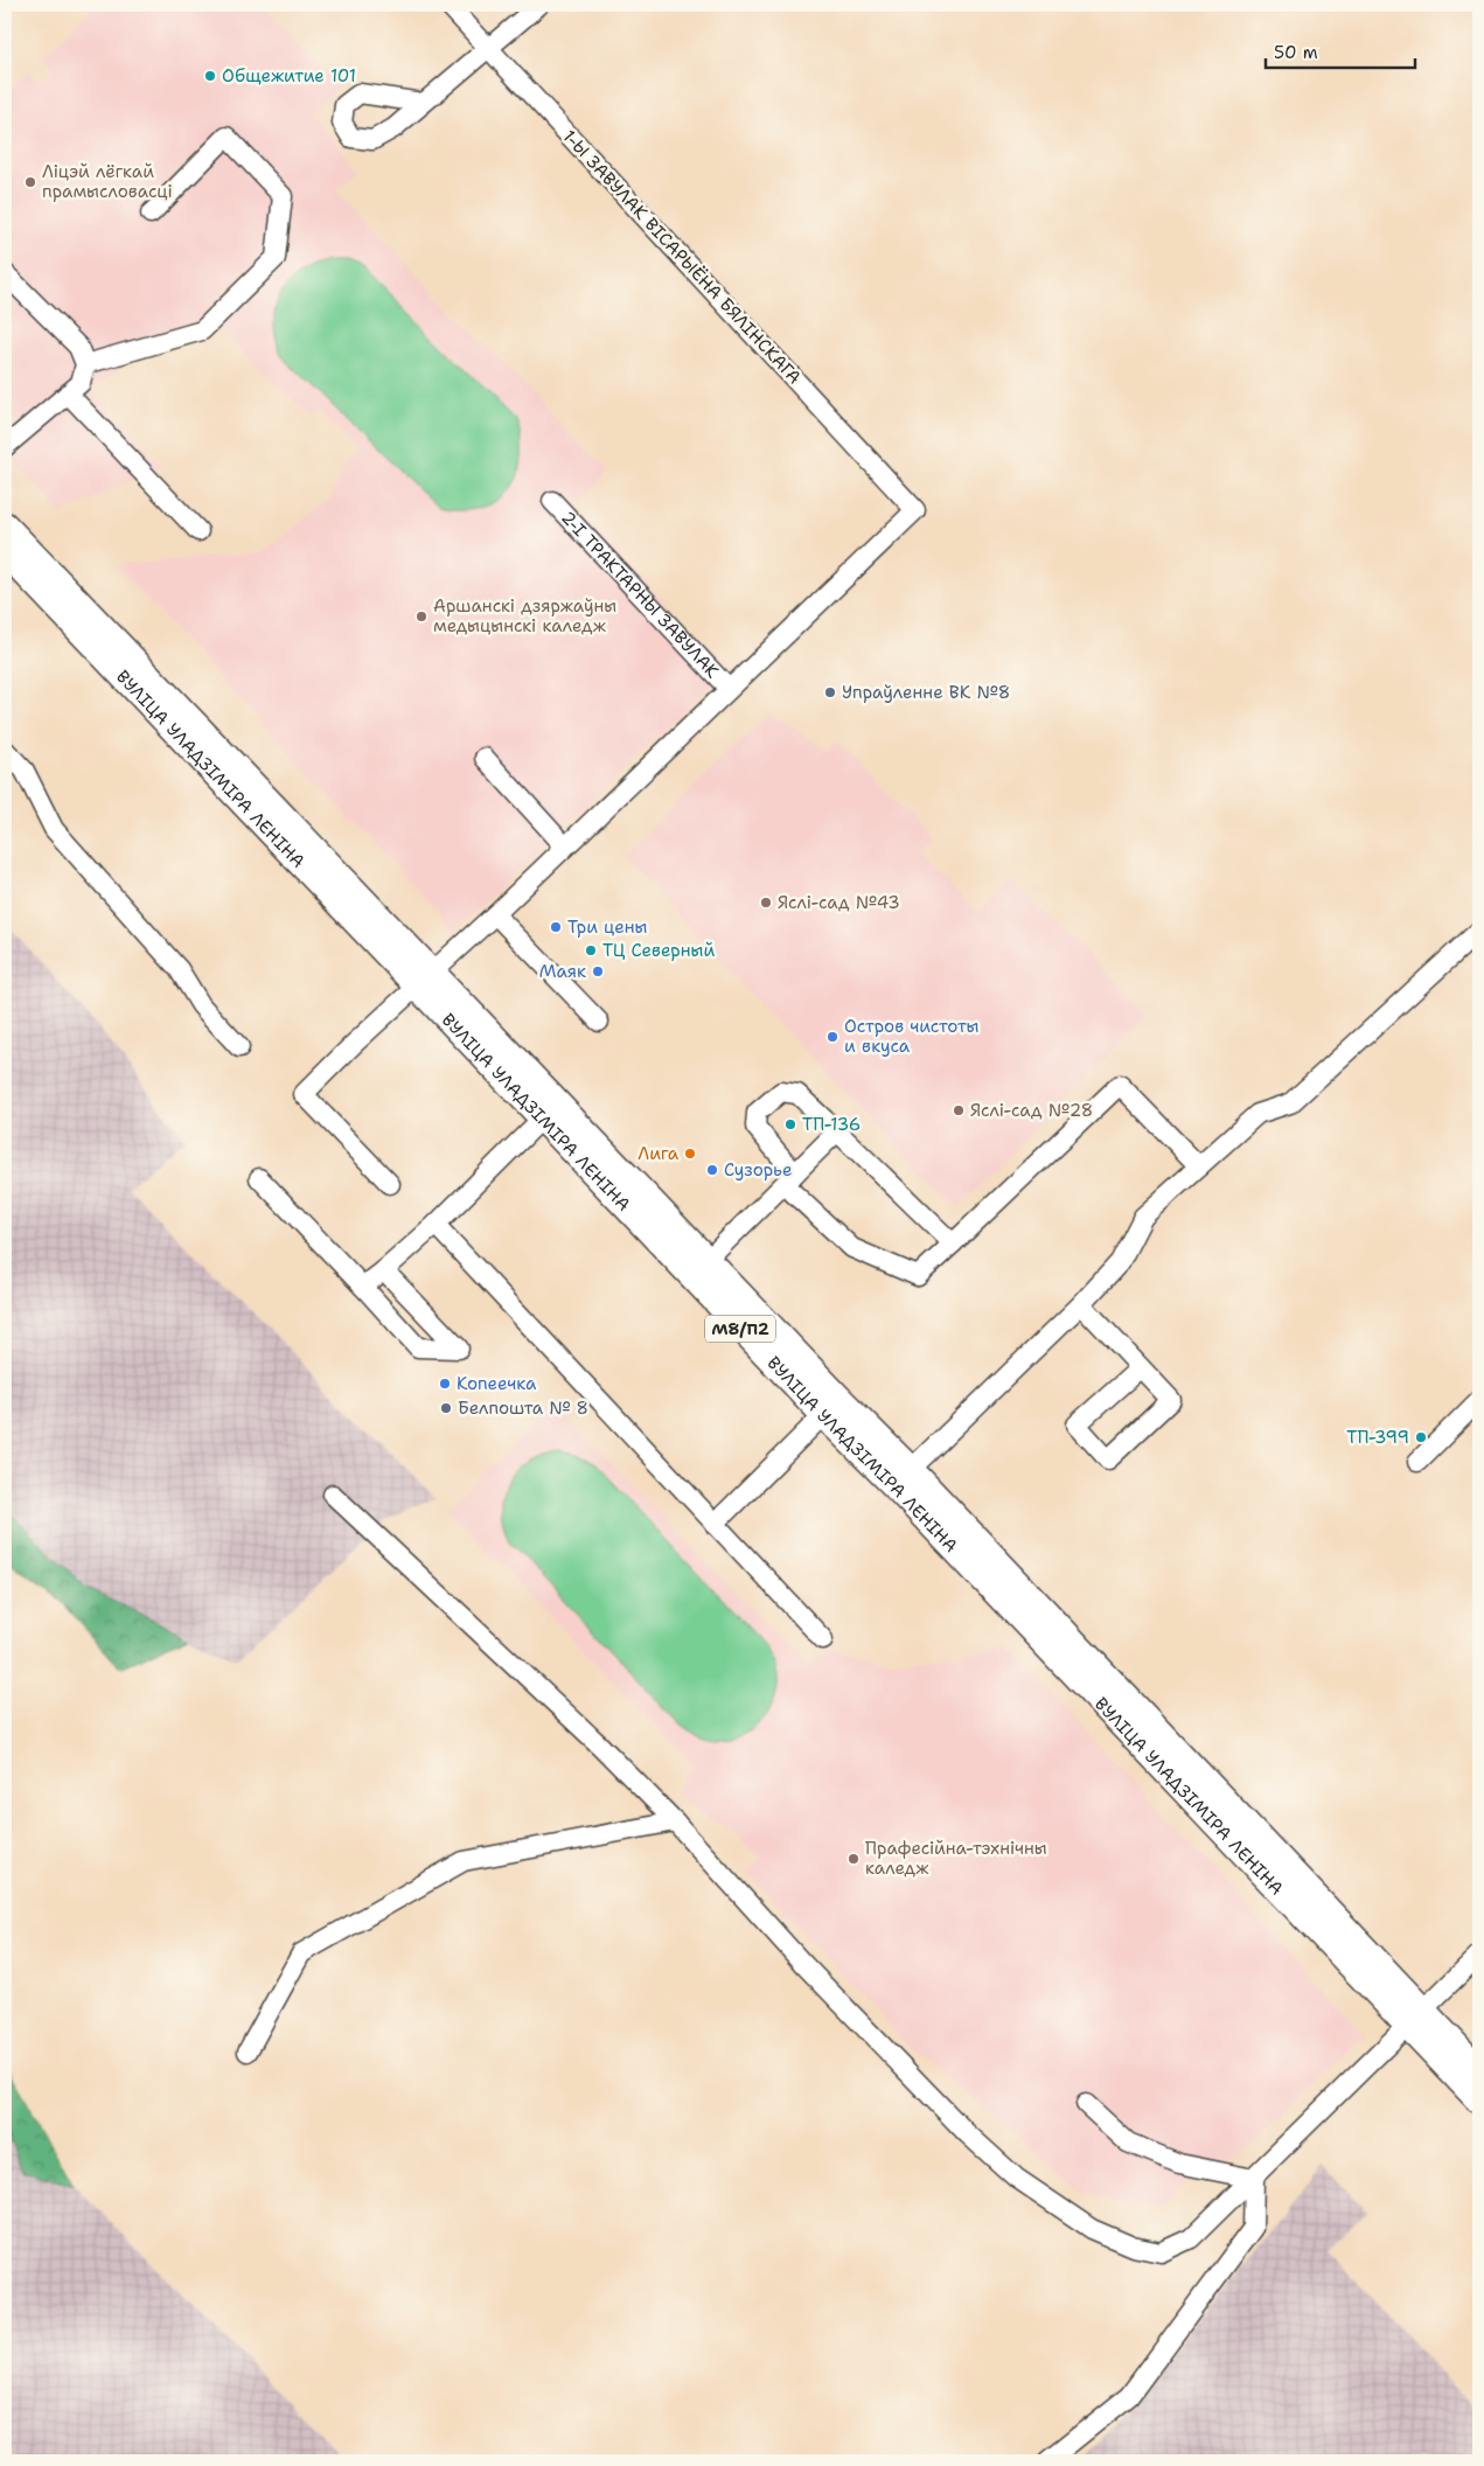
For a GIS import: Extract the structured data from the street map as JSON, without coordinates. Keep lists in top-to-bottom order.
{
  "streets": {
    "main road": ["ВУЛІЦА УЛАДЗІМІРА ЛЕНІНА", "М8/П2"],
    "street": ["1-Ы ЗАВУЛАК ВІСАРЫЁНА БЯЛІНСКАГА", "2-І ТРАКТАРНЫ ЗАВУЛАК"]
  },
  "crossings": [
    ["1-Ы ЗАВУЛАК ВІСАРЫЁНА БЯЛІНСКАГА", "2-І ТРАКТАРНЫ ЗАВУЛАК"]
  ],
  "places": [
    "Общежитие 101",
    "Ліцэй лёгкай прамысловасці",
    "Аршанскі дзяржаўны медыцынскі каледж",
    "Упраўленне ВК №8",
    "Яслі-сад №43",
    "Три цены",
    "ТЦ Северный",
    "Маяк",
    "Остров чистоты и вкуса",
    "Яслі-сад №28",
    "ТП-136",
    "Лига",
    "Сузорье",
    "Копеечка",
    "Белпошта № 8",
    "ТП-399",
    "Прафесійна-тэхнічны каледж"
  ],
  "scale_bar": "50 m"
}
